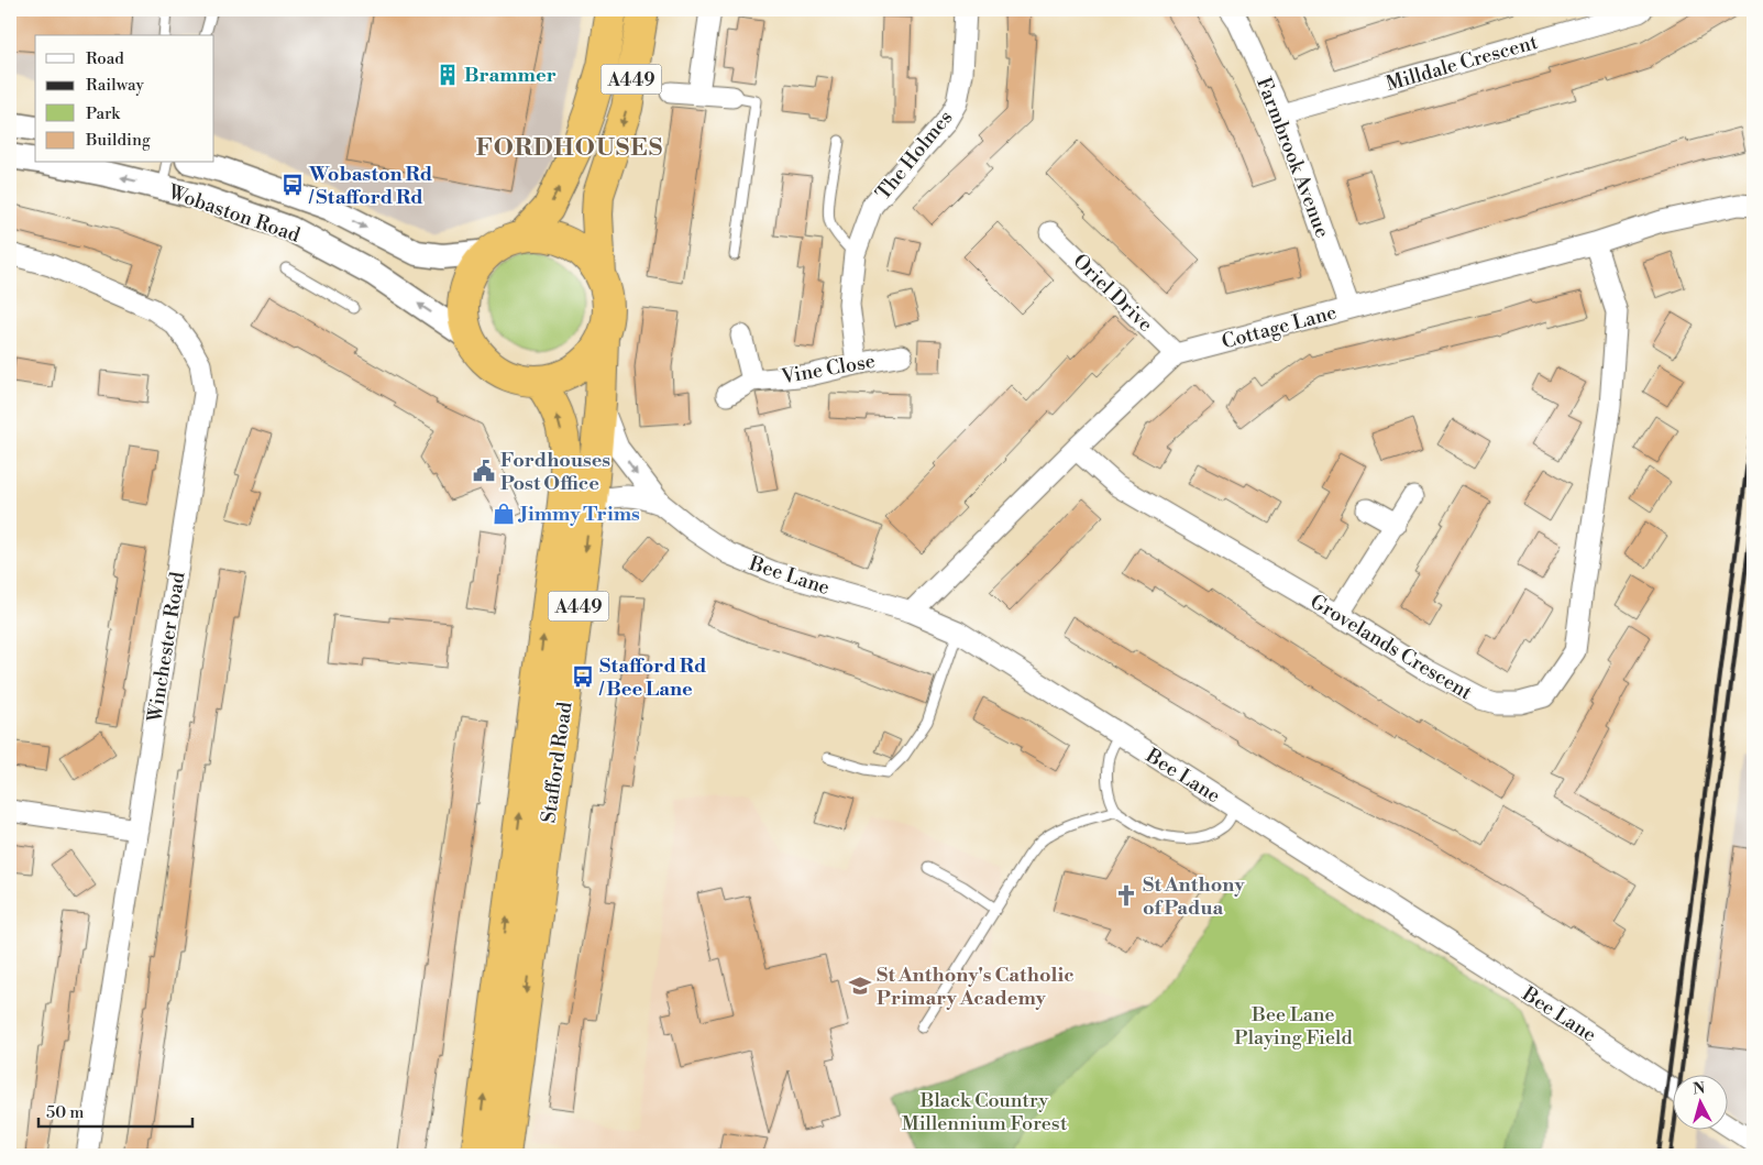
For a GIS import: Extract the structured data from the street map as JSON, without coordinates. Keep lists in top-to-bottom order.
{
  "streets": {
    "highway": ["A449", "Stafford Road"],
    "street": [
      "Milldale Crescent",
      "The Holmes",
      "Farmbrook Avenue",
      "Wobaston Road",
      "Oriel Drive",
      "Cottage Lane",
      "Vine Close",
      "Bee Lane",
      "Winchester Road",
      "Grovelands Crescent"
    ]
  },
  "crossings": [
    ["Milldale Crescent", "Farmbrook Avenue"],
    ["A449", "Wobaston Road"],
    ["A449", "Stafford Road"],
    ["The Holmes", "Vine Close"],
    ["Farmbrook Avenue", "Cottage Lane"],
    ["Wobaston Road", "Stafford Road"],
    ["Oriel Drive", "Cottage Lane"],
    ["Cottage Lane", "Bee Lane"],
    ["Cottage Lane", "Grovelands Crescent"],
    ["Bee Lane", "Stafford Road"]
  ],
  "districts": ["FORDHOUSES"],
  "parks": ["Bee Lane Playing Field", "Black Country Millennium Forest"],
  "places": {
    "building": ["Brammer"],
    "bus stop": ["Wobaston Rd / Stafford Rd", "Stafford Rd / Bee Lane"],
    "public building": ["Fordhouses Post Office"],
    "shop": ["Jimmy Trims"],
    "church": ["St Anthony of Padua"],
    "school or university": ["St Anthony's Catholic Primary Academy"]
  },
  "legend": [
    "Road",
    "Railway",
    "Park",
    "Building"
  ],
  "scale_bar": "50 m",
  "north": "top"
}
